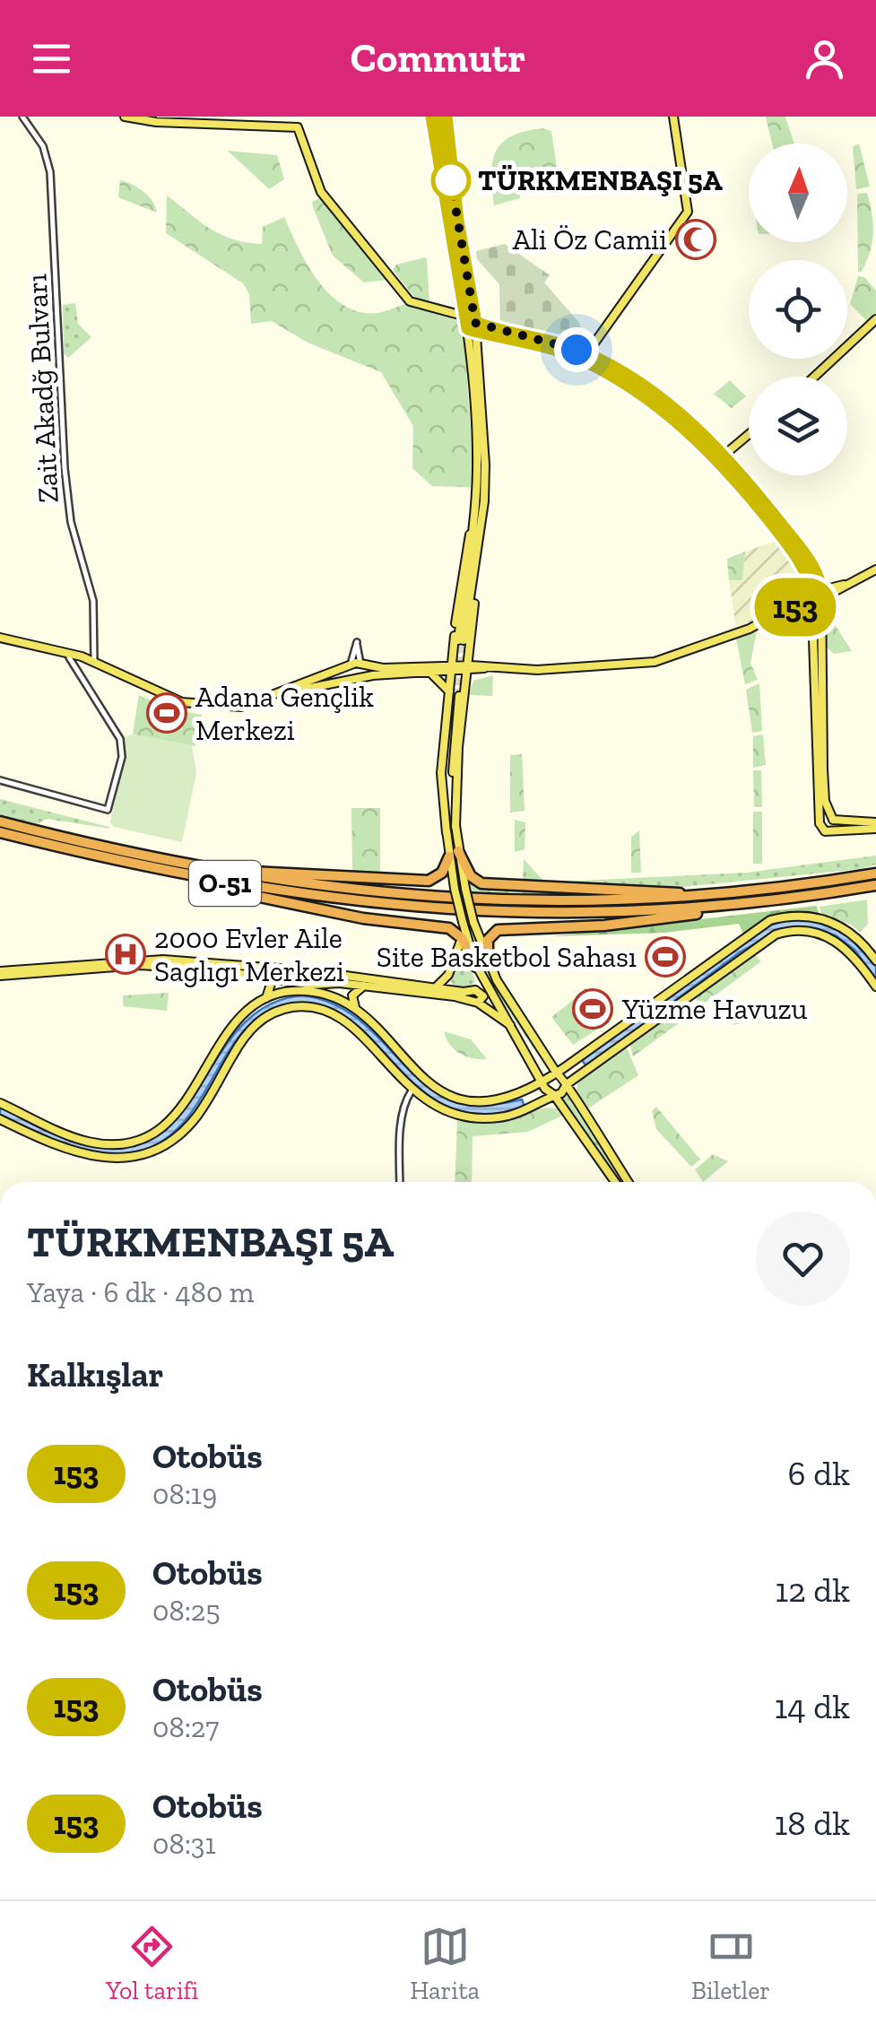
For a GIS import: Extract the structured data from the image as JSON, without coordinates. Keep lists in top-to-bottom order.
{
  "streets": {
    "highway": ["O-51"],
    "street": ["Zait Akadğ Bulvarı"]
  },
  "places": {
    "other": ["TÜRKMENBAŞI 5A"],
    "mosque": ["Ali Öz Camii"],
    "sports": ["Adana Gençlik Merkezi", "Site Basketbol Sahası", "Yüzme Havuzu"],
    "hospital": ["2000 Evler Aile Saglıgı Merkezi"]
  },
  "lines": ["bus line 153"],
  "north": "top",
  "page": {
    "header": "Commutr",
    "on_map": "153",
    "heading": [
      ["TÜRKMENBAŞI 5A", "Yaya · 6 dk · 480 m"],
      "Kalkışlar"
    ],
    "list": [
      {
        "mark": "153",
        "name": "Otobüs",
        "note": "08:19",
        "value": "6 dk"
      },
      {
        "mark": "153",
        "name": "Otobüs",
        "note": "08:25",
        "value": "12 dk"
      },
      {
        "mark": "153",
        "name": "Otobüs",
        "note": "08:27",
        "value": "14 dk"
      },
      {
        "mark": "153",
        "name": "Otobüs",
        "note": "08:31",
        "value": "18 dk"
      }
    ],
    "tabs": ["Yol tarifi", "Harita", "Biletler"]
  }
}
